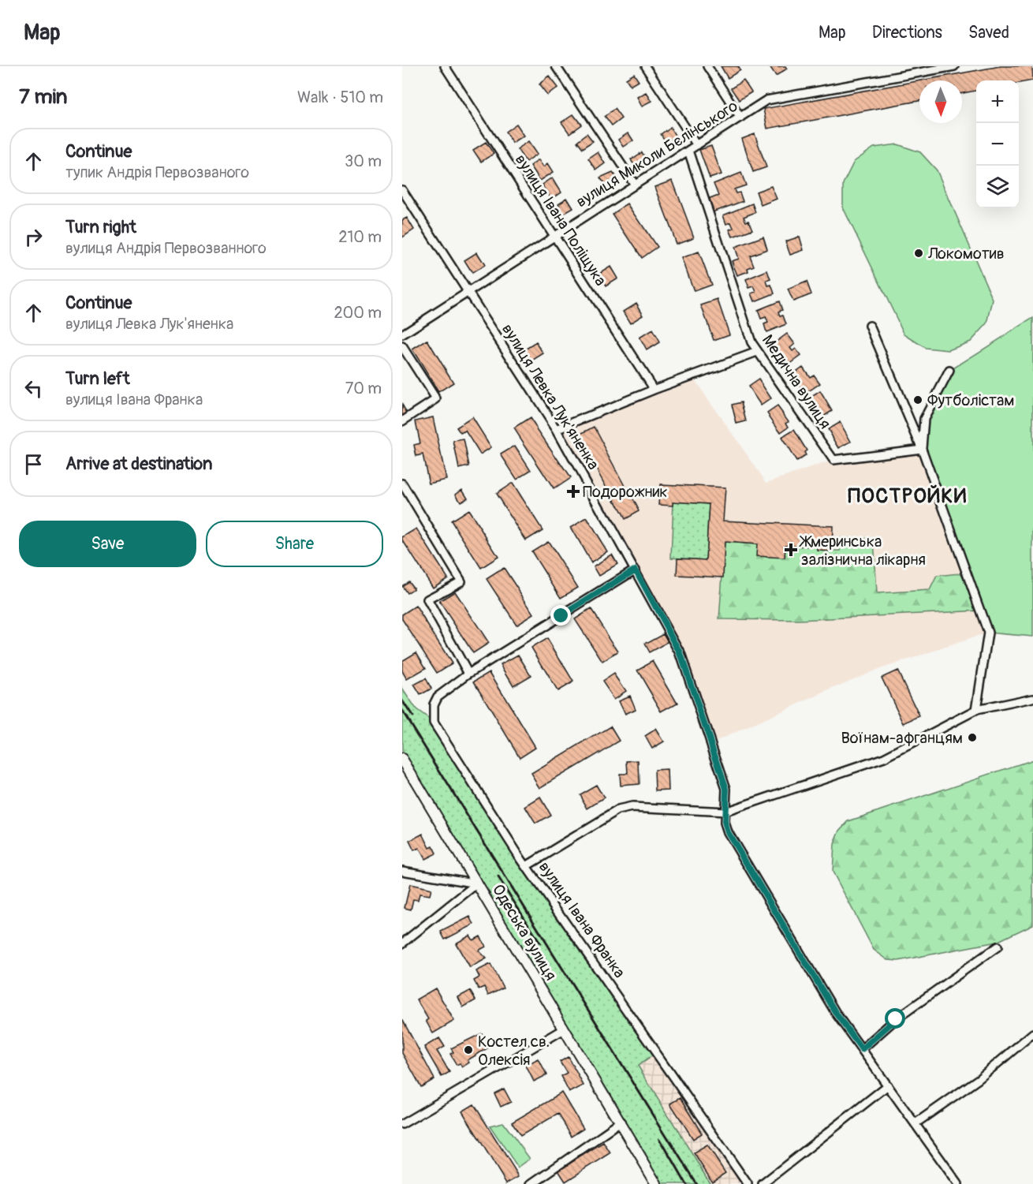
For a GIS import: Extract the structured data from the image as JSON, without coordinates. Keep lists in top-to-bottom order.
{
  "streets": {
    "main road": ["Одеська вулиця"],
    "street": [
      "вулиця Миколи Бєлінського",
      "вулиця Івана Поліщука",
      "Медична вулиця",
      "вулиця Левка Лук'яненка",
      "вулиця Івана Франка"
    ]
  },
  "crossings": [
    ["вулиця Миколи Бєлінського", "вулиця Івана Поліщука"],
    ["вулиця Миколи Бєлінського", "Медична вулиця"],
    ["вулиця Миколи Бєлінського", "вулиця Левка Лук'яненка"],
    ["вулиця Левка Лук'яненка", "вулиця Івана Франка"]
  ],
  "districts": ["ПОСТРОЙКИ"],
  "places": {
    "other": [
      "Локомотив",
      "Футболістам",
      "Воїнам-афганцям",
      "Костел св. Олексія"
    ],
    "health": ["Подорожник", "Жмеринська залізнична лікарня"]
  },
  "north": "bottom",
  "page": {
    "header": "Map",
    "nav": ["Map", "Directions", "Saved"],
    "heading": ["7 min", "Walk · 510 m"],
    "map_buttons": ["+", "−"],
    "list": [
      ["Continue", "тупик Андрія Первозваного", "30 m"],
      ["Turn right", "вулиця Андрія Первозванного", "210 m"],
      ["Continue", "вулиця Левка Лук'яненка", "200 m"],
      ["Turn left", "вулиця Івана Франка", "70 m"],
      "Arrive at destination"
    ],
    "buttons": ["Save", "Share"]
  }
}
